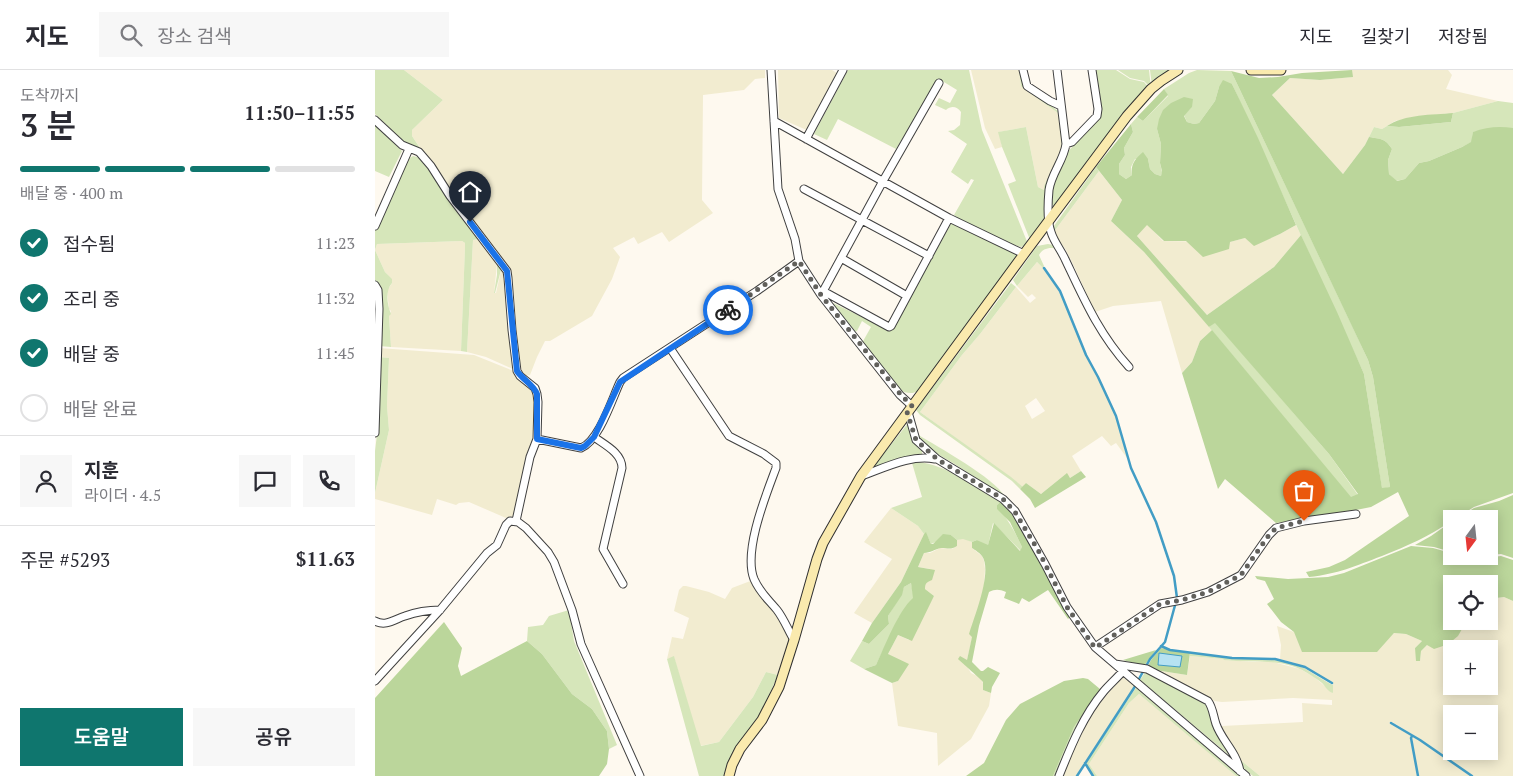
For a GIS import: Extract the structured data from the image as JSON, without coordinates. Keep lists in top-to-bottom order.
{
  "north": "bottom",
  "page": {
    "header": "지도",
    "search": "장소 검색",
    "nav": ["지도", "길찾기", "저장됨"],
    "heading": ["3 분", "도착까지", "11:50–11:55"],
    "panel": [
      "지훈",
      "라이더 · 4.5",
      "주문 #5293",
      "$11.63"
    ],
    "bar": "배달 중 · 400 m",
    "list": [
      ["접수됨", "11:23"],
      ["조리 중", "11:32"],
      ["배달 중", "11:45"],
      "배달 완료"
    ],
    "map_buttons": ["+", "−"],
    "buttons": ["도움말", "공유"]
  }
}
